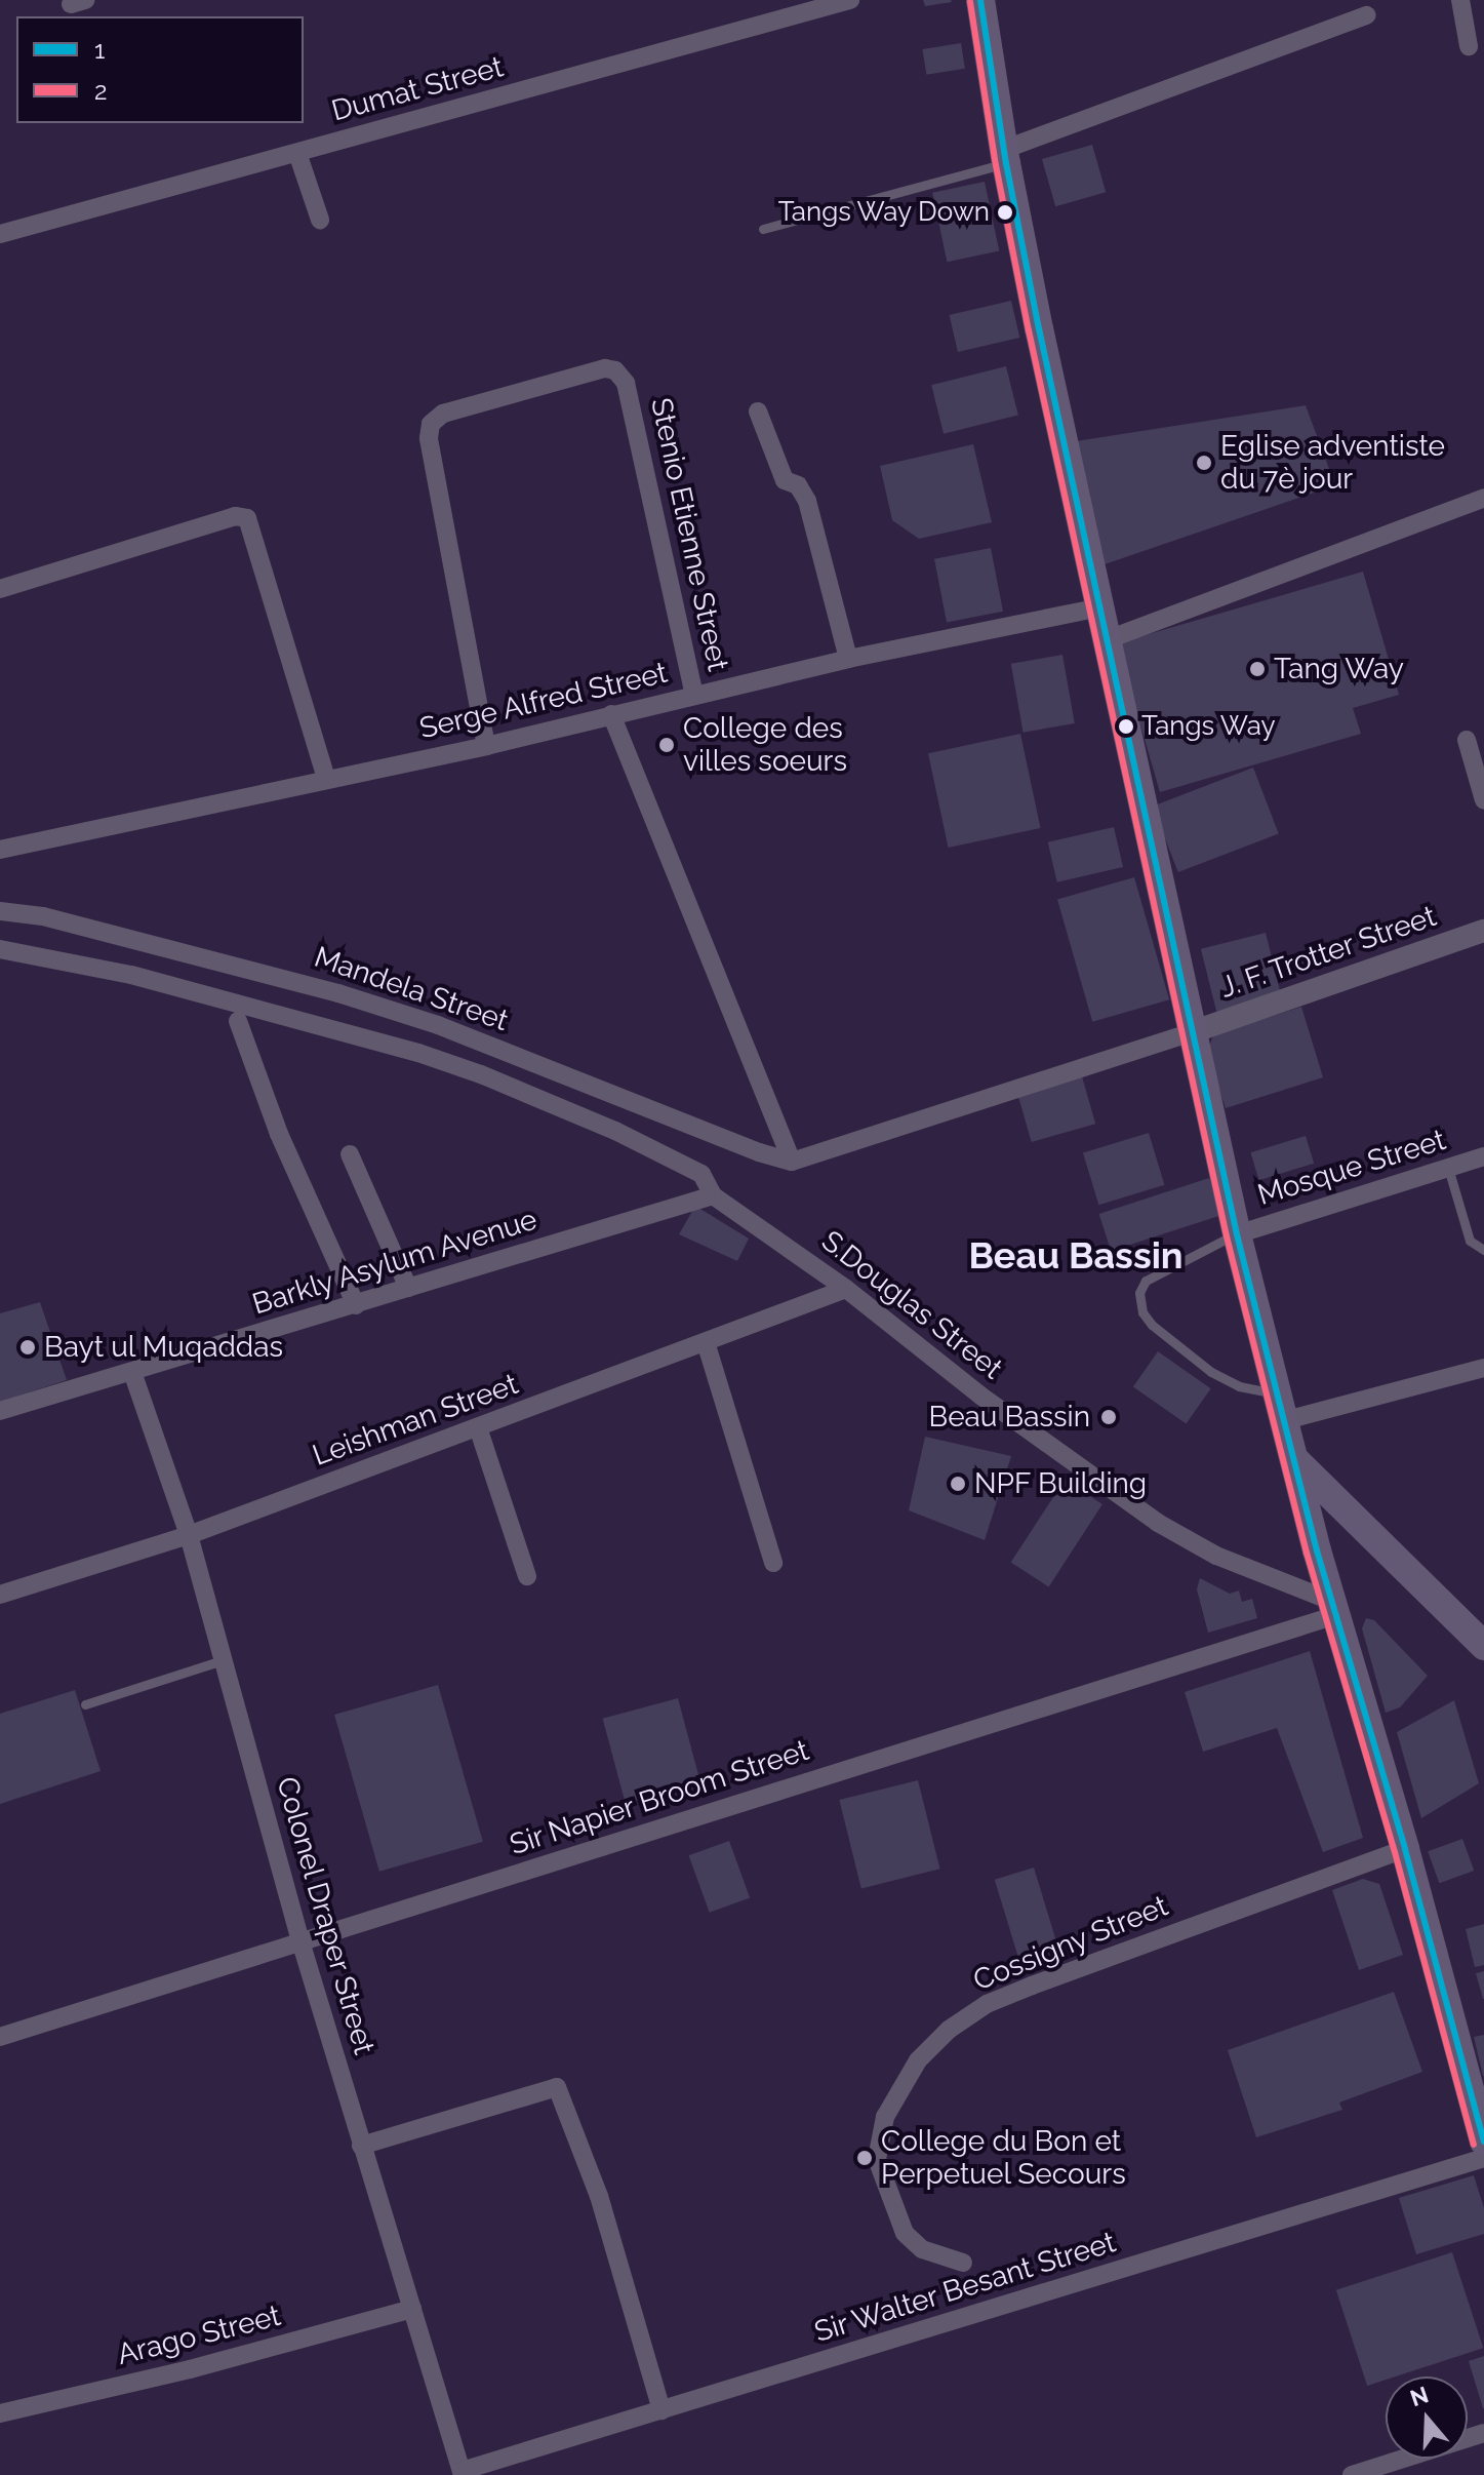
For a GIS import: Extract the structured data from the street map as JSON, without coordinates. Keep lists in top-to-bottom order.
{
  "streets": {
    "street": [
      "Dumat Street",
      "Stenio Etienne Street",
      "Serge Alfred Street",
      "J. F. Trotter Street",
      "Mandela Street",
      "Mosque Street",
      "Barkly Asylum Avenue",
      "S.Douglas Street",
      "Leishman Street",
      "Sir Napier Broom Street",
      "Colonel Draper Street",
      "Cossigny Street",
      "Sir Walter Besant Street",
      "Arago Street"
    ]
  },
  "crossings": [
    ["Stenio Etienne Street", "Serge Alfred Street"],
    ["Barkly Asylum Avenue", "S.Douglas Street"],
    ["Barkly Asylum Avenue", "Colonel Draper Street"],
    ["S.Douglas Street", "Leishman Street"],
    ["S.Douglas Street", "Sir Napier Broom Street"],
    ["Leishman Street", "Colonel Draper Street"],
    ["Sir Napier Broom Street", "Colonel Draper Street"],
    ["Colonel Draper Street", "Sir Walter Besant Street"],
    ["Colonel Draper Street", "Arago Street"]
  ],
  "districts": ["Beau Bassin"],
  "places": [
    "Tangs Way Down",
    "Eglise adventiste du 7è jour",
    "Tang Way",
    "Tangs Way",
    "College des villes soeurs",
    "Bayt ul Muqaddas",
    "Beau Bassin",
    "NPF Building",
    "College du Bon et Perpetuel Secours"
  ],
  "lines": ["transit line 1", "transit line 2"],
  "legend": ["1", "2"],
  "north": "top"
}
